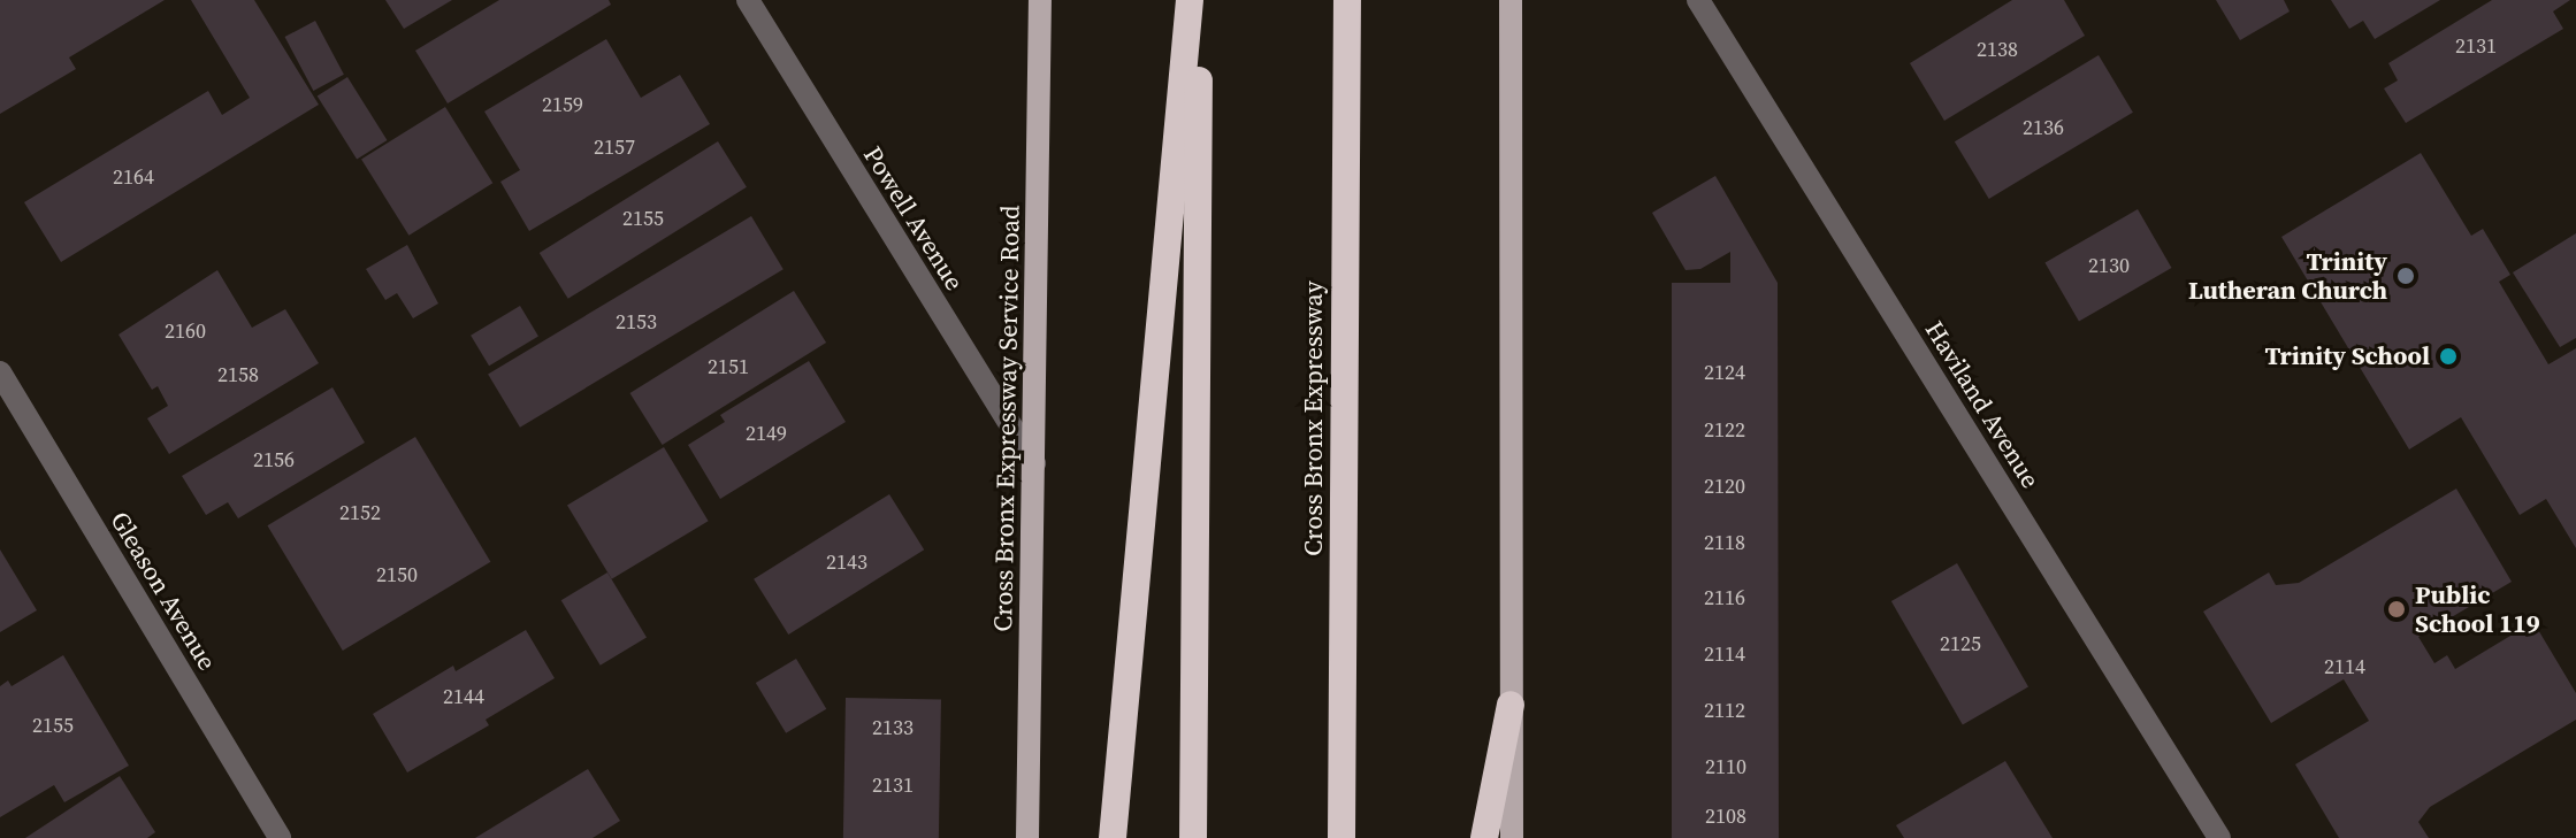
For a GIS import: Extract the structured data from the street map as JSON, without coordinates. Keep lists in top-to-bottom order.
{
  "streets": {
    "highway": ["Cross Bronx Expressway"],
    "main road": ["Cross Bronx Expressway Service Road"],
    "street": ["Powell Avenue", "Haviland Avenue", "Gleason Avenue"]
  },
  "crossings": [
    ["Powell Avenue", "Cross Bronx Expressway Service Road"]
  ],
  "places": ["Trinity Lutheran Church", "Trinity School", "Public School 119"],
  "house_numbers": [
    "2131",
    "2138",
    "2159",
    "2136",
    "2157",
    "2164",
    "2155",
    "2130",
    "2153",
    "2160",
    "2151",
    "2124",
    "2158",
    "2122",
    "2149",
    "2156",
    "2120",
    "2152",
    "2118",
    "2143",
    "2150",
    "2116",
    "2125",
    "2114",
    "2114",
    "2144",
    "2112",
    "2155",
    "2133",
    "2110",
    "2131",
    "2108"
  ]
}
